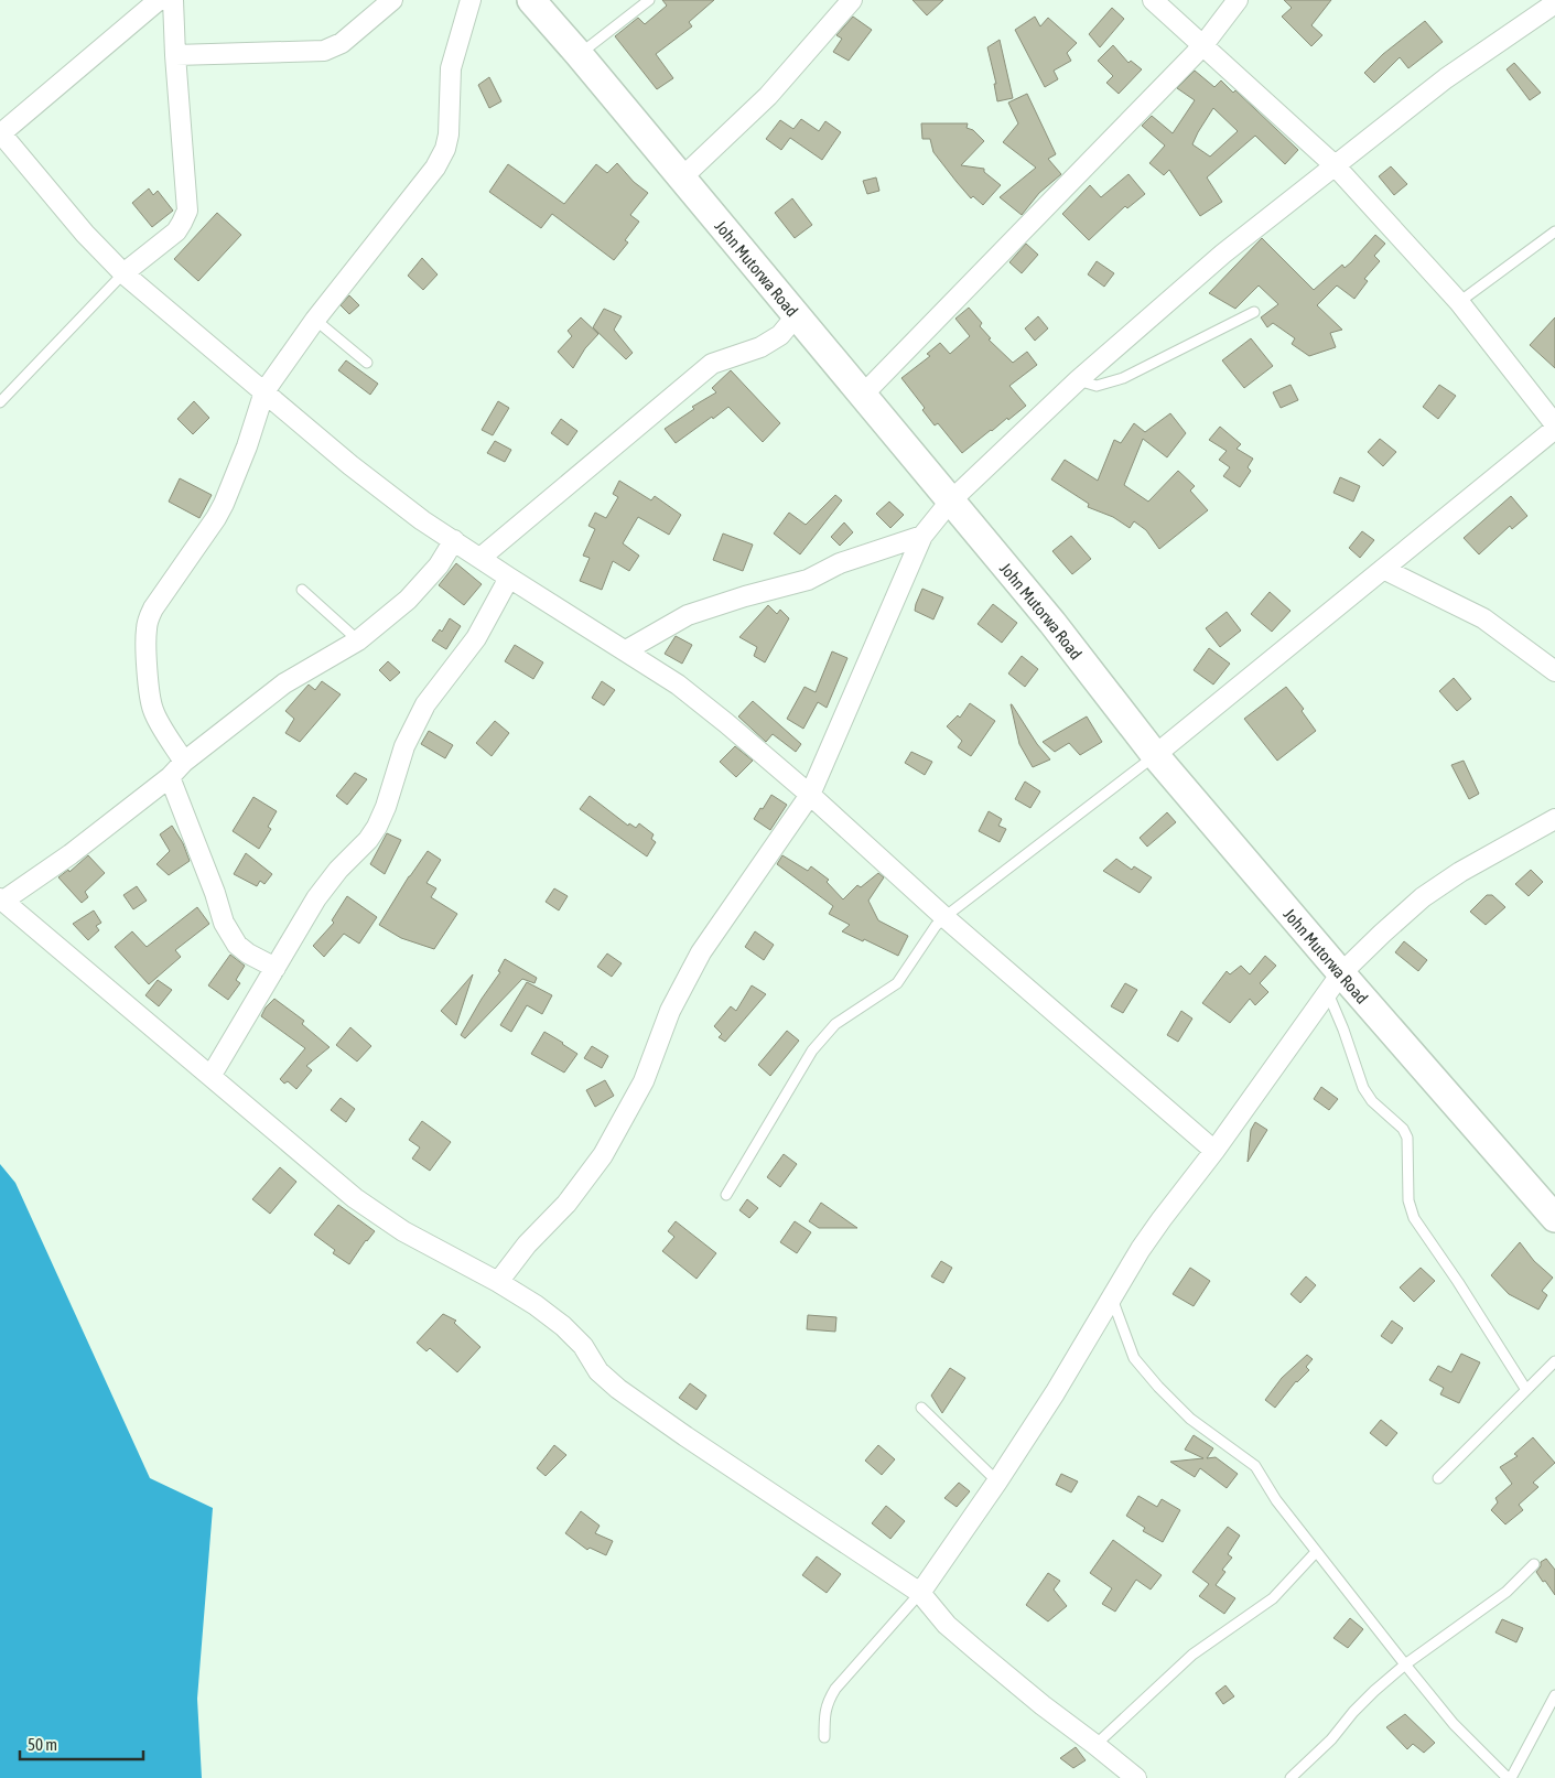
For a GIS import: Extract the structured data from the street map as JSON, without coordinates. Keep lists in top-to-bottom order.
{
  "streets": {
    "street": ["John Mutorwa Road"]
  },
  "scale_bar": "50 m"
}
